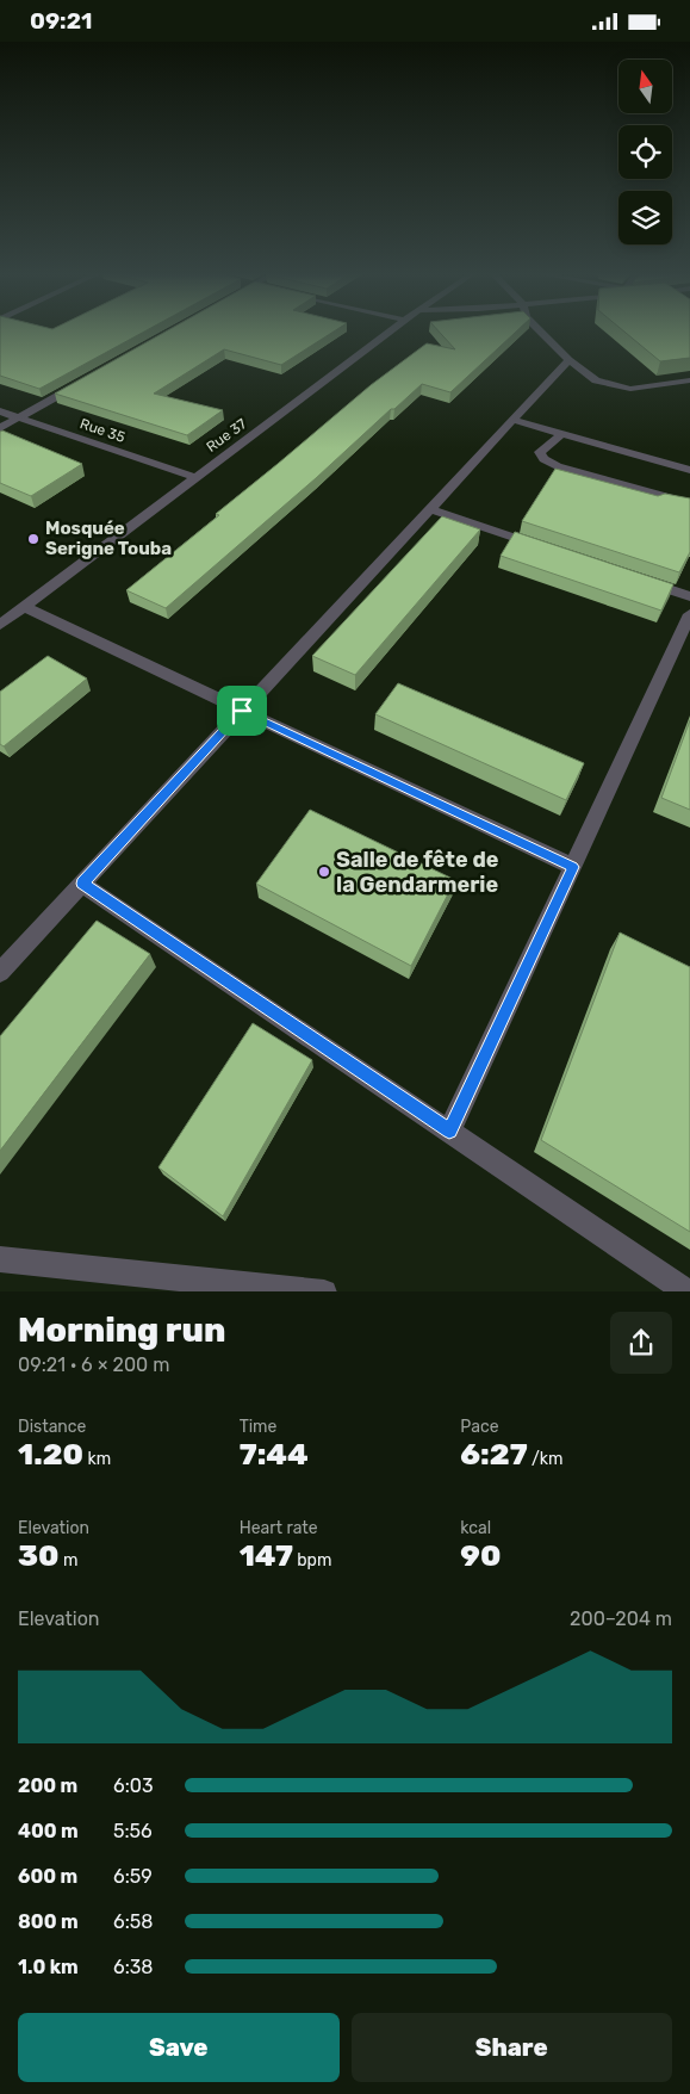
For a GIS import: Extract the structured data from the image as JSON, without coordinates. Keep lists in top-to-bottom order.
{
  "streets": {
    "street": ["Rue 35", "Rue 37"]
  },
  "crossings": [
    ["Rue 35", "Rue 37"]
  ],
  "places": ["Mosquée Serigne Touba", "Salle de fête de la Gendarmerie"],
  "north": "top",
  "page": {
    "status": "09:21",
    "heading": ["Morning run", "09:21 · 6 × 200 m"],
    "stats": [
      ["Distance", "1.20 km"],
      ["Time", "7:44"],
      ["Pace", "6:27 /km"],
      ["Elevation", "30 m"],
      ["Heart rate", "147 bpm"],
      ["kcal", "90"]
    ],
    "chart": ["Elevation", "200–204 m"],
    "list": [
      {
        "name": "200 m",
        "note": "6:03"
      },
      {
        "name": "400 m",
        "note": "5:56"
      },
      {
        "name": "600 m",
        "note": "6:59"
      },
      {
        "name": "800 m",
        "note": "6:58"
      },
      {
        "name": "1.0 km",
        "note": "6:38"
      }
    ],
    "buttons": ["Save", "Share"]
  }
}
